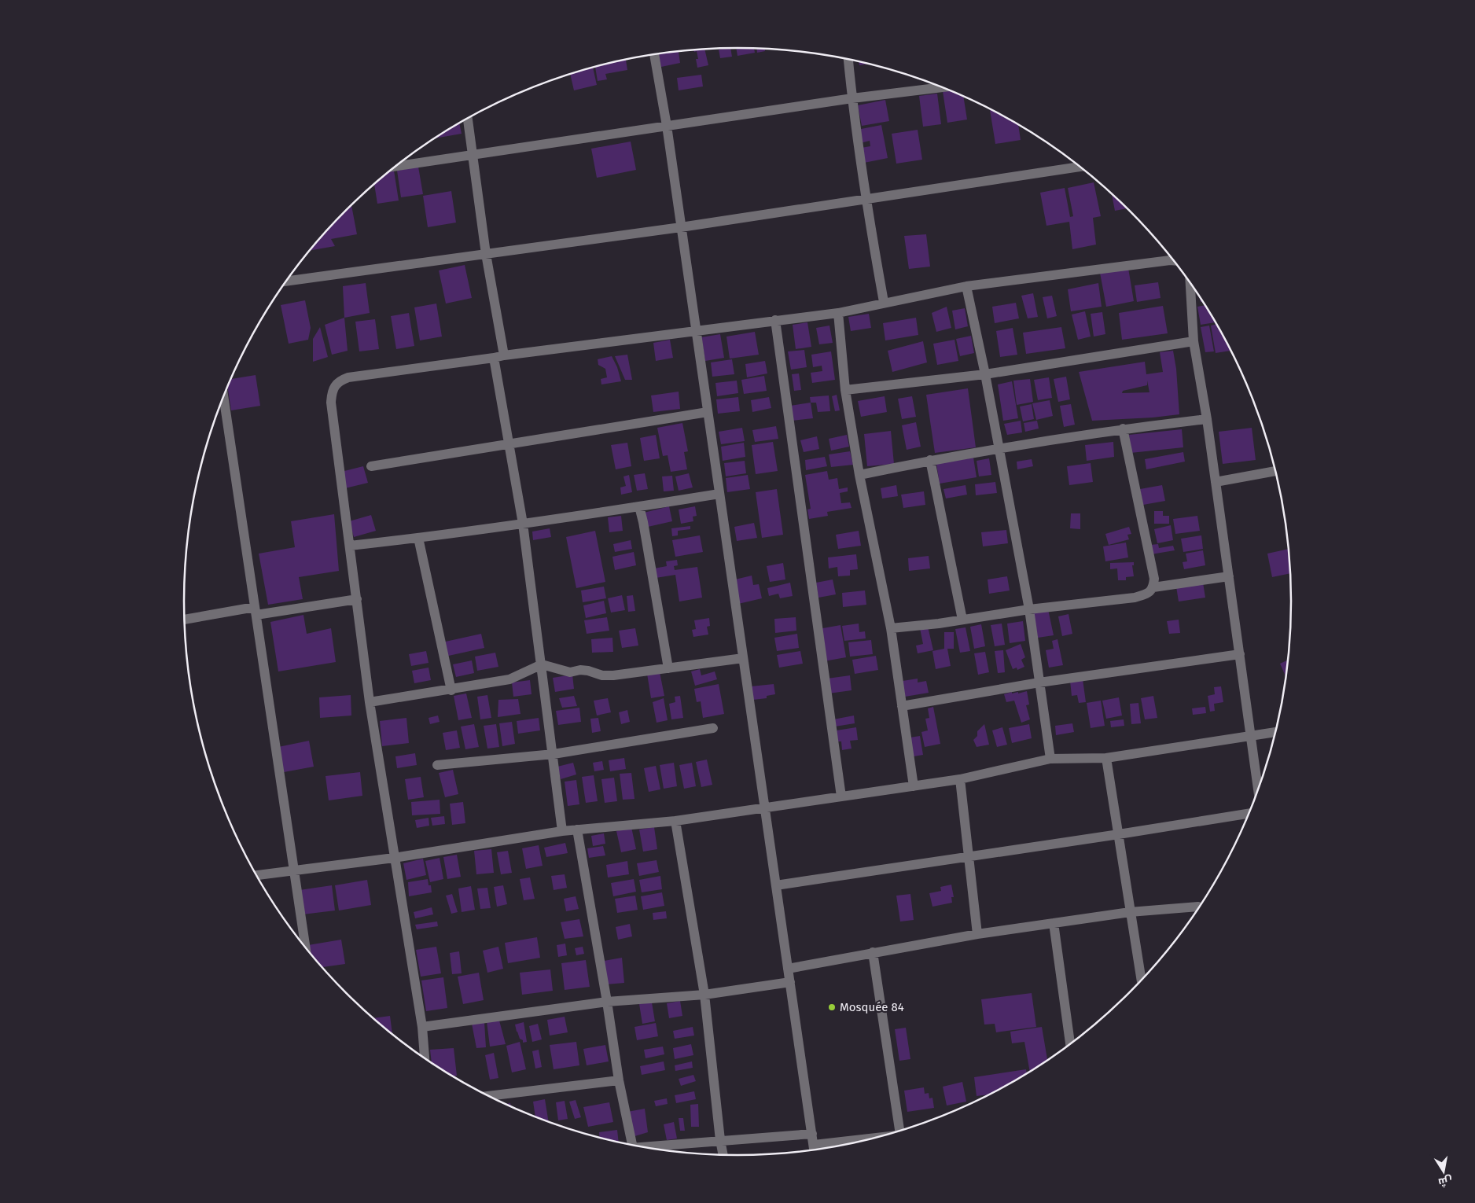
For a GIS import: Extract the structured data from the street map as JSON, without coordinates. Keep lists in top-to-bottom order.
{
  "places": ["Mosquée 84"],
  "north": "bottom"
}
